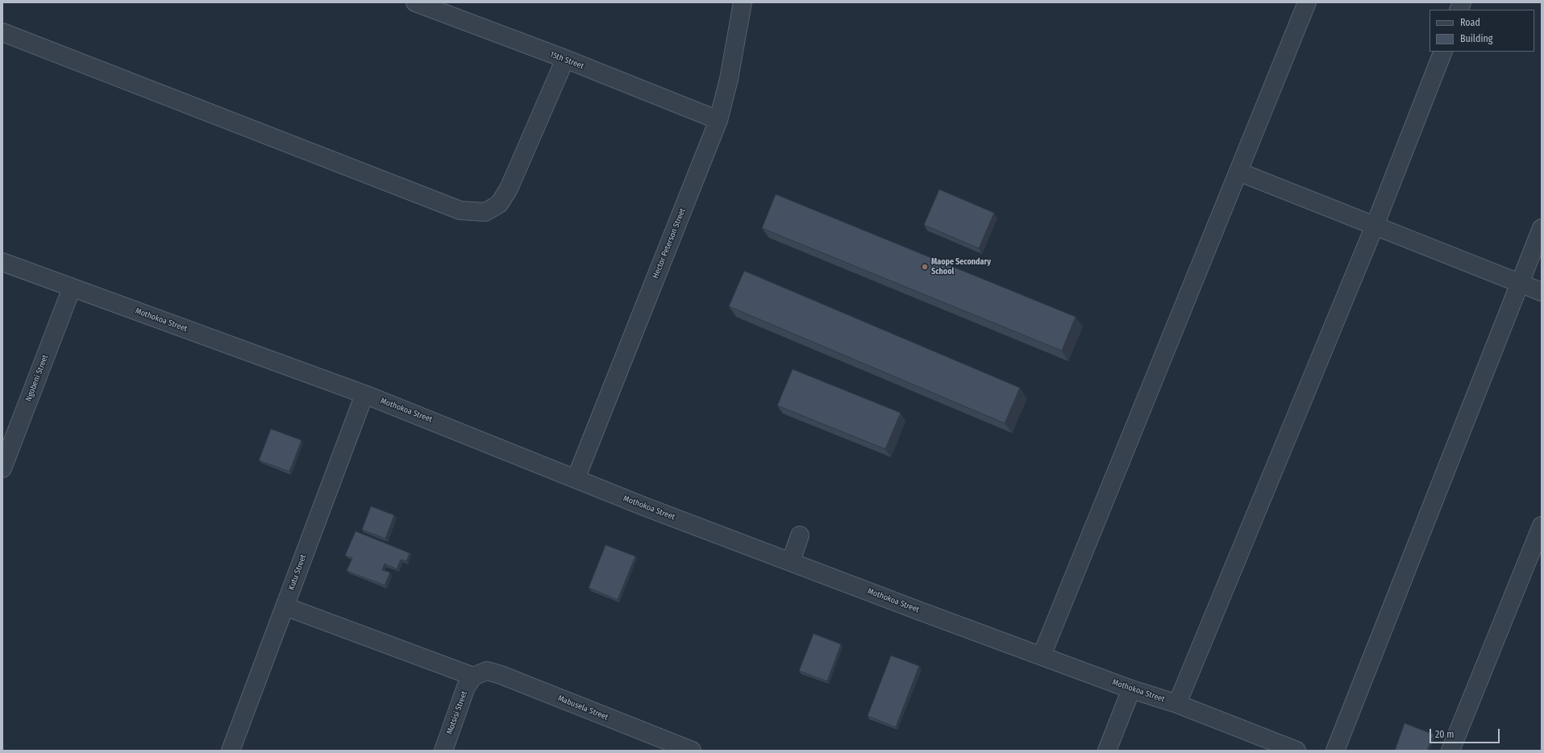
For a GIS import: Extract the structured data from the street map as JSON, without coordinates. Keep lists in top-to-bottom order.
{
  "streets": {
    "street": [
      "15th Street",
      "Hector Peterson Street",
      "Mothokoa Street",
      "Ngobeni Street",
      "Kutu Street",
      "Mabusela Street",
      "Motsisi Street"
    ]
  },
  "crossings": [
    ["15th Street", "Hector Peterson Street"],
    ["Hector Peterson Street", "Mothokoa Street"],
    ["Mothokoa Street", "Ngobeni Street"],
    ["Mothokoa Street", "Kutu Street"],
    ["Mabusela Street", "Motsisi Street"]
  ],
  "places": ["Maope Secondary School"],
  "legend": ["Road", "Building"],
  "scale_bar": "20 m"
}
